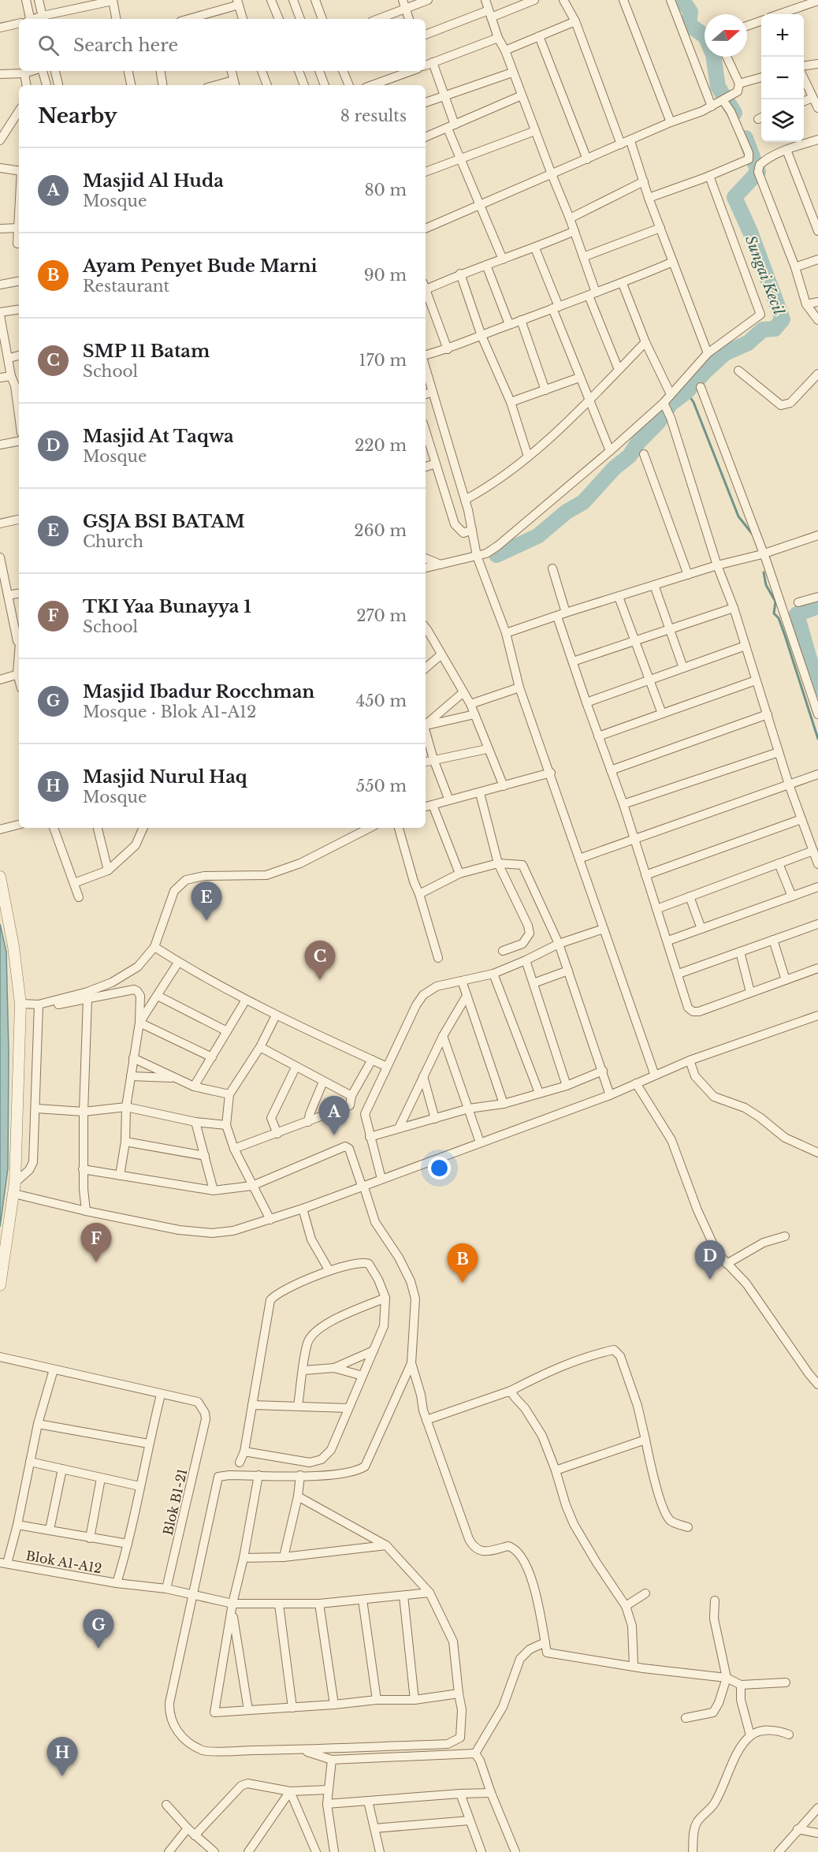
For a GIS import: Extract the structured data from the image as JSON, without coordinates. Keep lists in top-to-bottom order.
{
  "streets": {
    "street": ["Blok B1-21", "Blok A1-A12"]
  },
  "crossings": [
    ["Blok B1-21", "Blok A1-A12"]
  ],
  "water": ["Sungai Kecil"],
  "north": "right",
  "page": {
    "map_buttons": ["+", "−"],
    "search": "Search here",
    "heading": ["Nearby", "8 results"],
    "list": [
      {
        "mark": "A",
        "name": "Masjid Al Huda",
        "note": "Mosque",
        "value": "80 m"
      },
      {
        "mark": "B",
        "name": "Ayam Penyet Bude Marni",
        "note": "Restaurant",
        "value": "90 m"
      },
      {
        "mark": "C",
        "name": "SMP 11 Batam",
        "note": "School",
        "value": "170 m"
      },
      {
        "mark": "D",
        "name": "Masjid At Taqwa",
        "note": "Mosque",
        "value": "220 m"
      },
      {
        "mark": "E",
        "name": "GSJA BSI BATAM",
        "note": "Church",
        "value": "260 m"
      },
      {
        "mark": "F",
        "name": "TKI Yaa Bunayya 1",
        "note": "School",
        "value": "270 m"
      },
      {
        "mark": "G",
        "name": "Masjid Ibadur Rocchman",
        "note": "Mosque · Blok A1-A12",
        "value": "450 m"
      },
      {
        "mark": "H",
        "name": "Masjid Nurul Haq",
        "note": "Mosque",
        "value": "550 m"
      }
    ],
    "pins": [
      "E",
      "C",
      "A",
      "F",
      "D",
      "B",
      "G",
      "H"
    ]
  }
}
